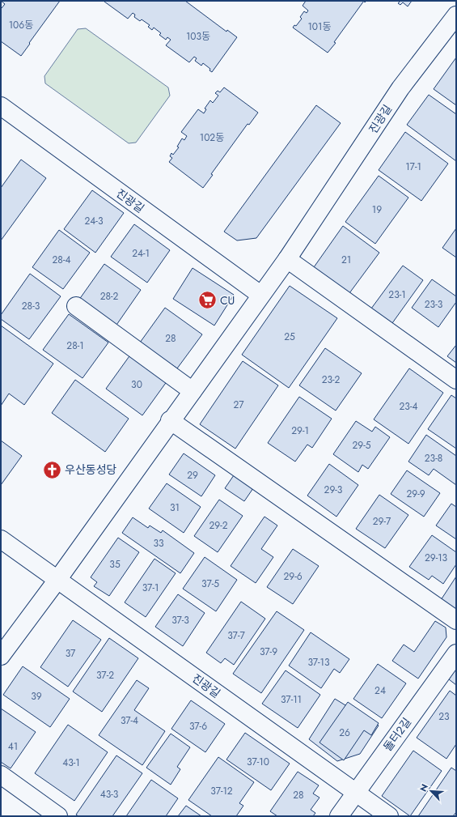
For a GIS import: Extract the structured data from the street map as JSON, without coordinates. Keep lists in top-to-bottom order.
{
  "streets": {
    "street": ["진광길", "돌터2길"]
  },
  "crossings": [
    ["진광길", "돌터2길"]
  ],
  "places": {
    "supermarket": ["CU"],
    "church": ["우산동성당"]
  },
  "house_numbers": [
    "106동",
    "101동",
    "103동",
    "102동",
    "17-1",
    "19",
    "24-3",
    "24-1",
    "28-4",
    "21",
    "23-1",
    "28-2",
    "23-3",
    "28-3",
    "25",
    "28",
    "28-1",
    "23-2",
    "30",
    "27",
    "23-4",
    "29-1",
    "29-5",
    "23-8",
    "29",
    "29-3",
    "29-9",
    "31",
    "29-7",
    "29-2",
    "33",
    "29-13",
    "35",
    "29-6",
    "37-5",
    "37-1",
    "37-3",
    "37-7",
    "37-9",
    "37",
    "37-13",
    "37-2",
    "24",
    "39",
    "37-11",
    "23",
    "37-4",
    "37-6",
    "26",
    "41",
    "37-10",
    "43-1",
    "37-12",
    "43-3",
    "28"
  ],
  "north": "top left"
}
